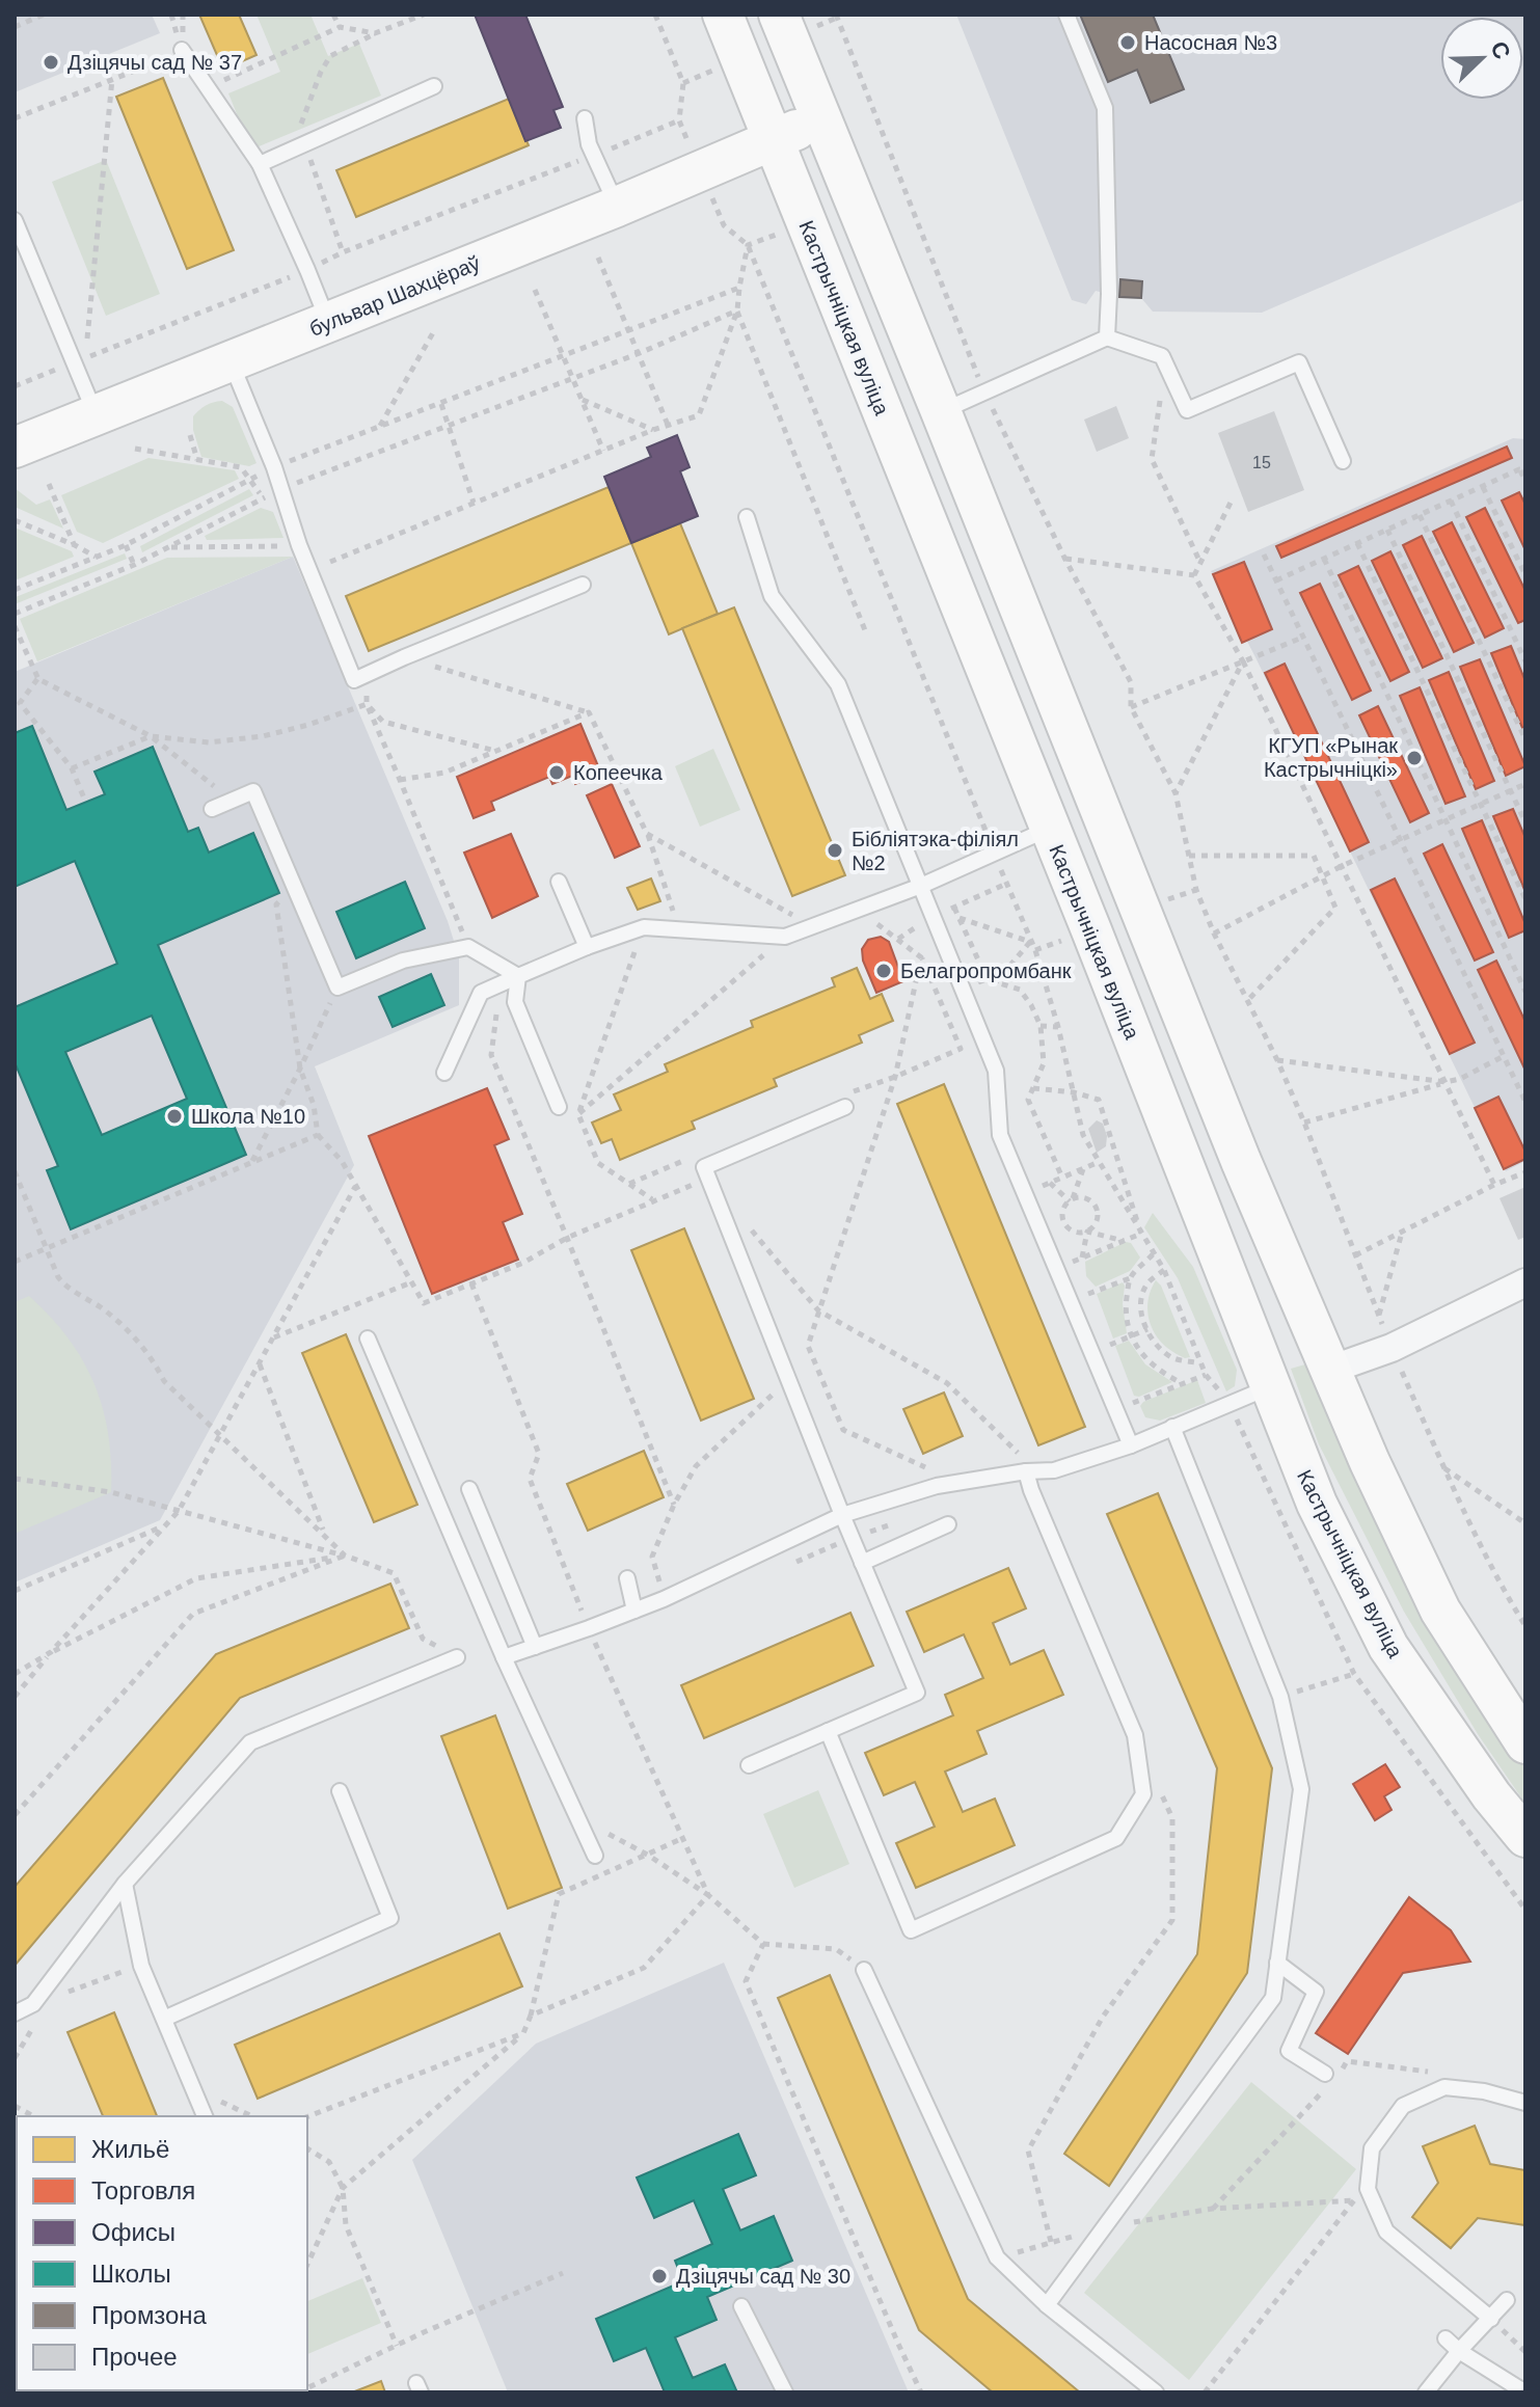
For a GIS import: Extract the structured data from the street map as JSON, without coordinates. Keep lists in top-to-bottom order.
{
  "streets": {
    "main road": ["бульвар Шахцёраў", "Кастрычніцкая вуліца"]
  },
  "crossings": [
    ["бульвар Шахцёраў", "Кастрычніцкая вуліца"]
  ],
  "places": [
    "Насосная №3",
    "Дзіцячы сад № 37",
    "КГУП «Рынак Кастрычніцкі»",
    "Копеечка",
    "Бібліятэка-філіял №2",
    "Белагропромбанк",
    "Школа №10",
    "Дзіцячы сад № 30"
  ],
  "house_numbers": ["15"],
  "legend": [
    "Жильё",
    "Торговля",
    "Офисы",
    "Школы",
    "Промзона",
    "Прочее"
  ],
  "north": "top right"
}
